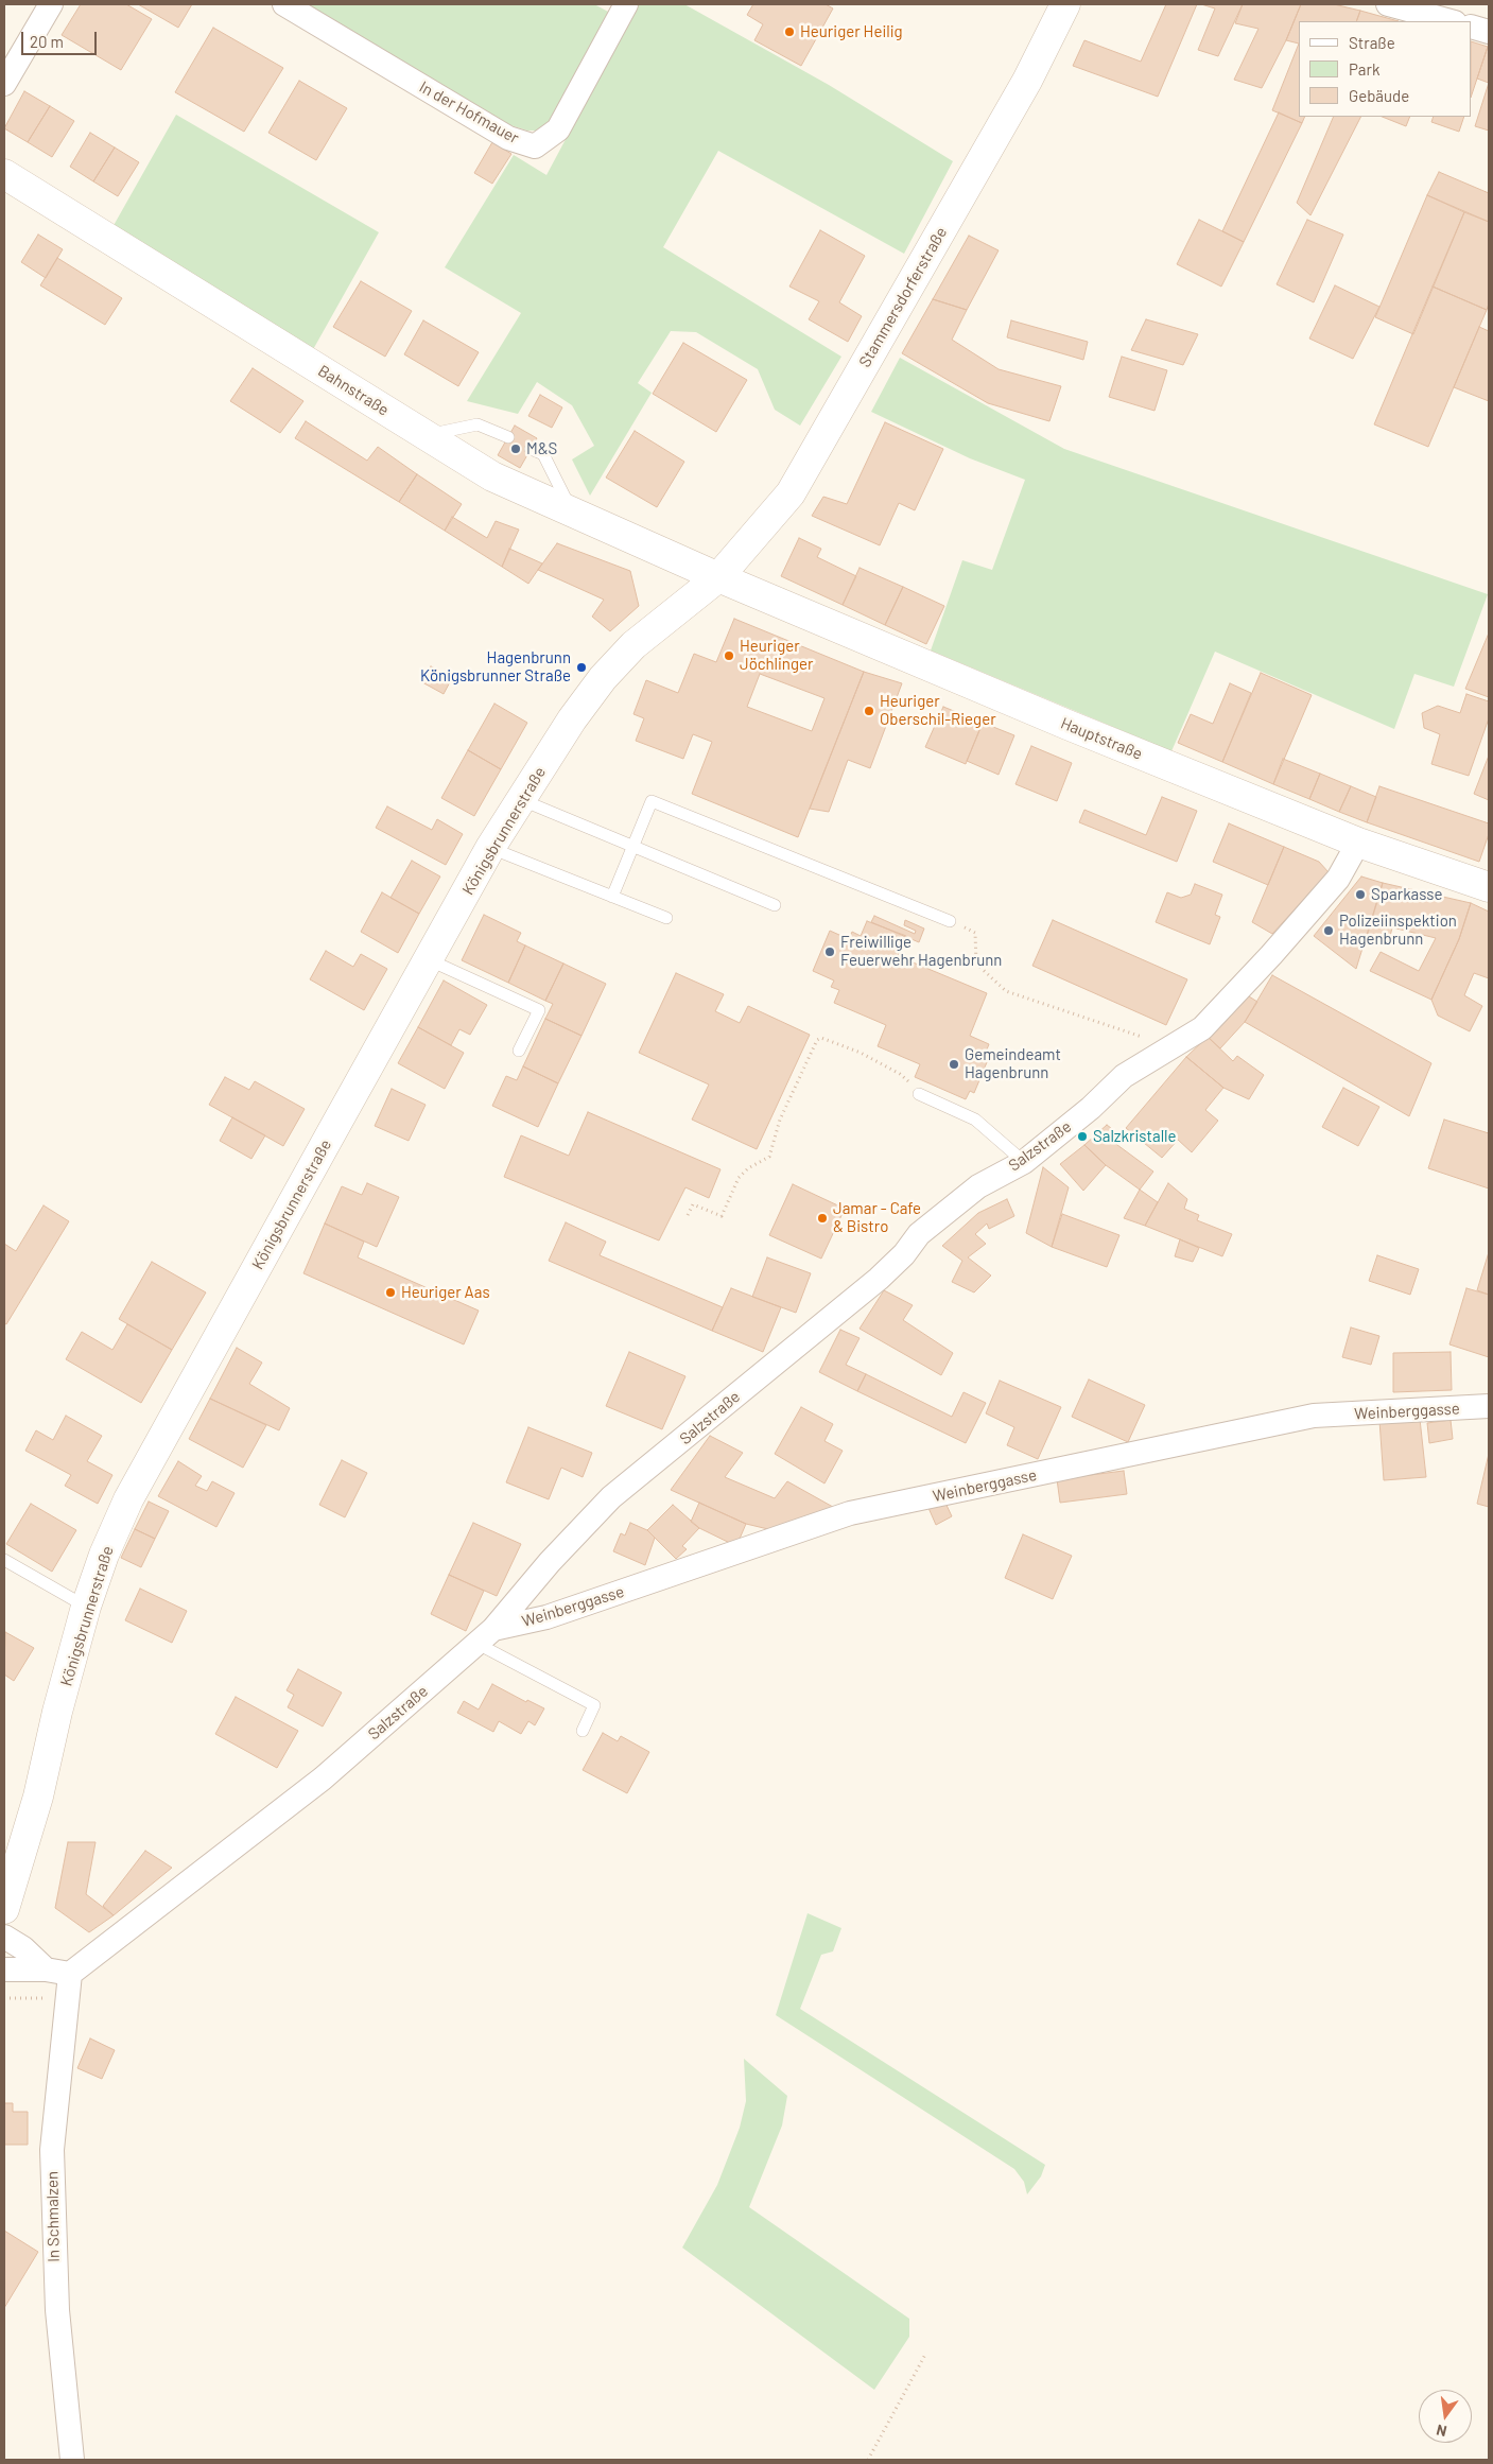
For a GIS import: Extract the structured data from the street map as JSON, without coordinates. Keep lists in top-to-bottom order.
{
  "streets": {
    "street": [
      "In der Hofmauer",
      "Stammersdorferstraße",
      "Bahnstraße",
      "Hauptstraße",
      "Königsbrunnerstraße",
      "Salzstraße",
      "Weinberggasse",
      "In Schmalzen"
    ]
  },
  "crossings": [
    ["Stammersdorferstraße", "Bahnstraße"],
    ["Stammersdorferstraße", "Hauptstraße"],
    ["Stammersdorferstraße", "Königsbrunnerstraße"],
    ["Bahnstraße", "Hauptstraße"],
    ["Bahnstraße", "Königsbrunnerstraße"],
    ["Hauptstraße", "Königsbrunnerstraße"],
    ["Hauptstraße", "Salzstraße"],
    ["Salzstraße", "Weinberggasse"],
    ["Salzstraße", "In Schmalzen"]
  ],
  "places": [
    "Heuriger Heilig",
    "M&S",
    "Heuriger Jöchlinger",
    "Hagenbrunn Königsbrunner Straße",
    "Heuriger Oberschil-Rieger",
    "Sparkasse",
    "Polizeiinspektion Hagenbrunn",
    "Freiwillige Feuerwehr Hagenbrunn",
    "Gemeindeamt Hagenbrunn",
    "Salzkristalle",
    "Jamar - Cafe & Bistro",
    "Heuriger Aas"
  ],
  "legend": ["Straße", "Park", "Gebäude"],
  "scale_bar": "20 m",
  "north": "bottom"
}
